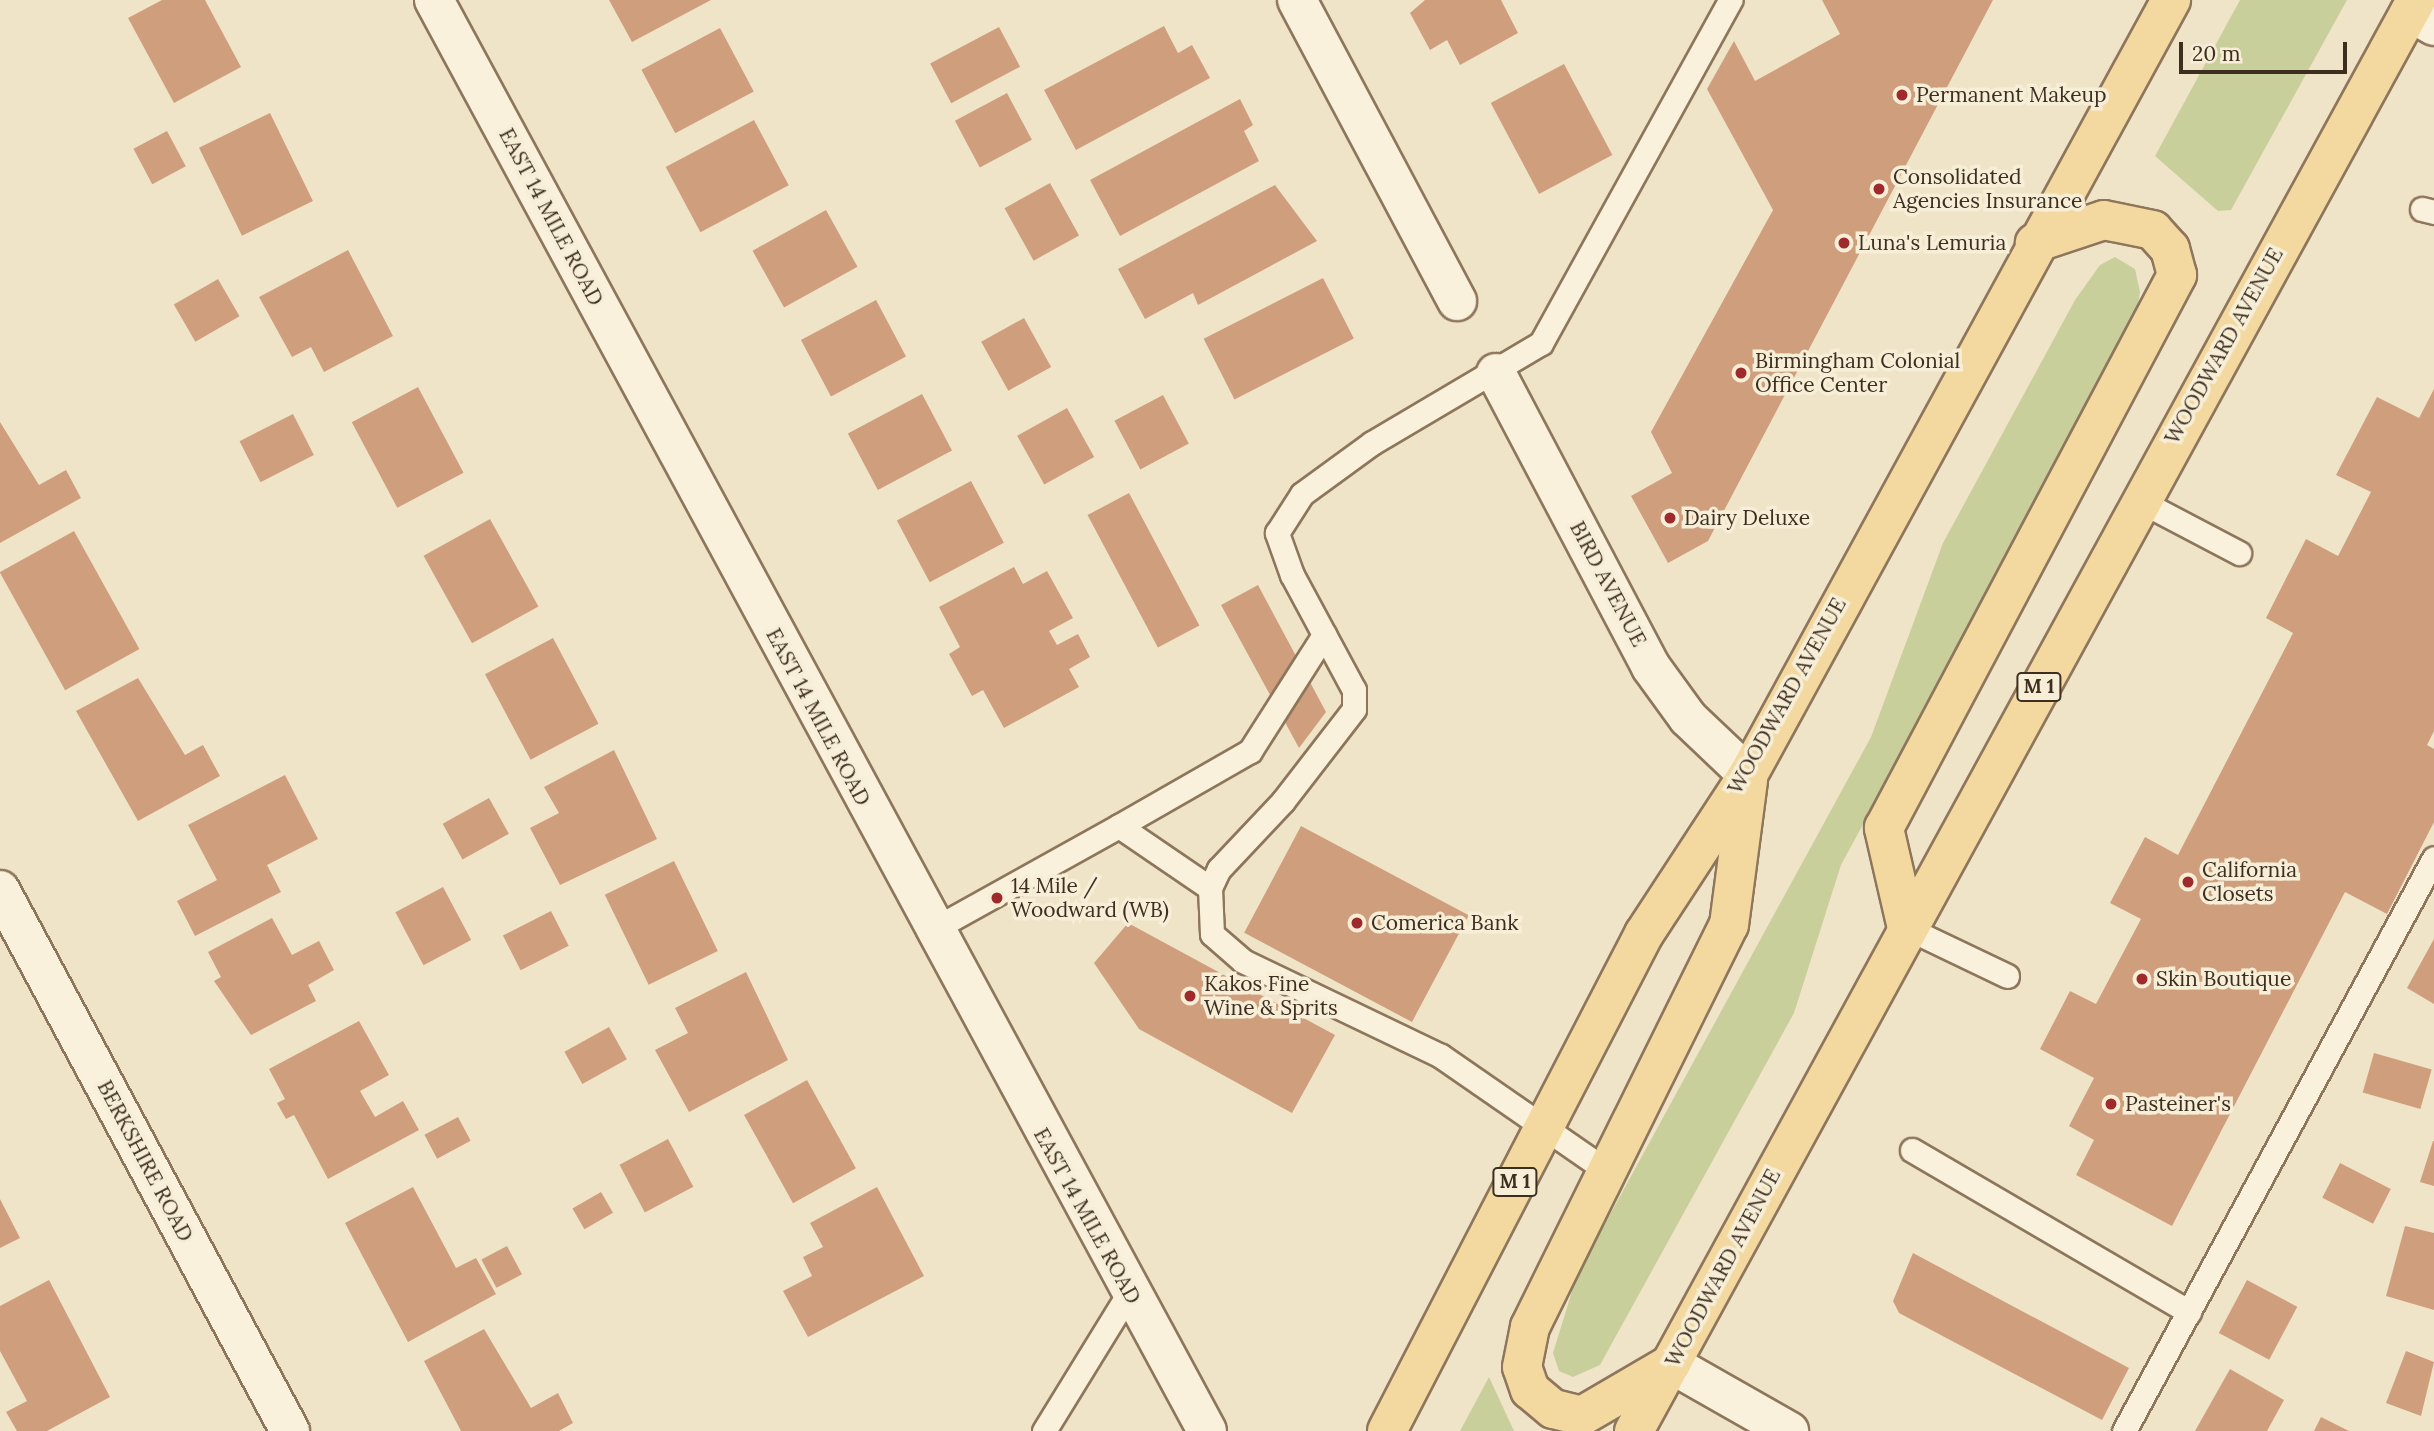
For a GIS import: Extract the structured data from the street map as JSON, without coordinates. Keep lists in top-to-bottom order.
{
  "streets": {
    "main road": [
      "EAST 14 MILE ROAD",
      "WOODWARD AVENUE",
      "BIRD AVENUE",
      "M 1",
      "BERKSHIRE ROAD"
    ]
  },
  "crossings": [
    ["WOODWARD AVENUE", "BIRD AVENUE"]
  ],
  "places": [
    "Permanent Makeup",
    "Consolidated Agencies Insurance",
    "Luna's Lemuria",
    "Birmingham Colonial Office Center",
    "Dairy Deluxe",
    "California Closets",
    "14 Mile / Woodward (WB)",
    "Comerica Bank",
    "Skin Boutique",
    "Kakos Fine Wine & Sprits",
    "Pasteiner's"
  ],
  "scale_bar": "20 m"
}
